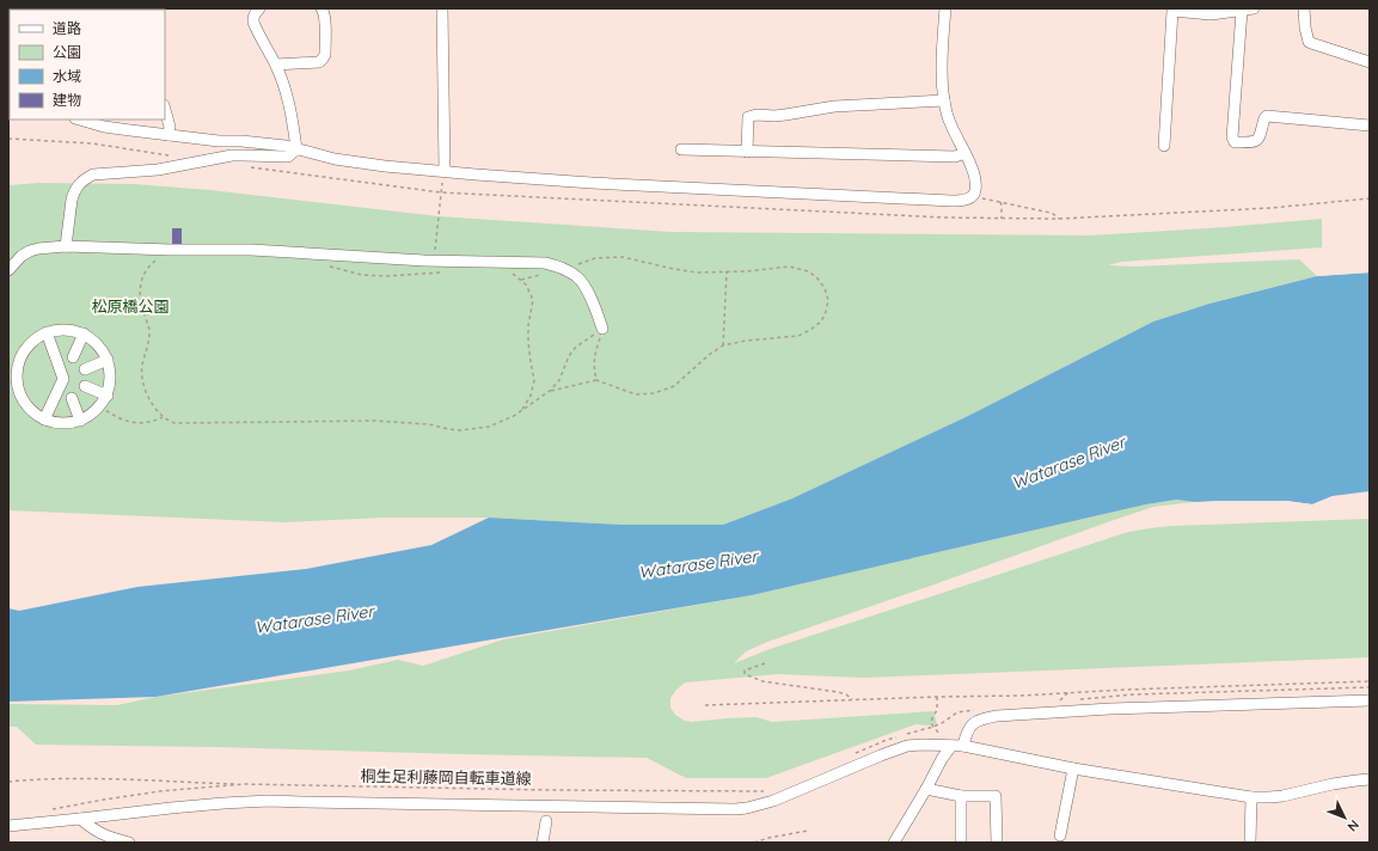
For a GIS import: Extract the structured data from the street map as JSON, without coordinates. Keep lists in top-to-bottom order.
{
  "streets": {
    "path": ["桐生足利藤岡自転車道線"]
  },
  "water": ["Watarase River"],
  "parks": ["松原橋公園"],
  "legend": [
    "道路",
    "公園",
    "水域",
    "建物"
  ],
  "north": "bottom right"
}
